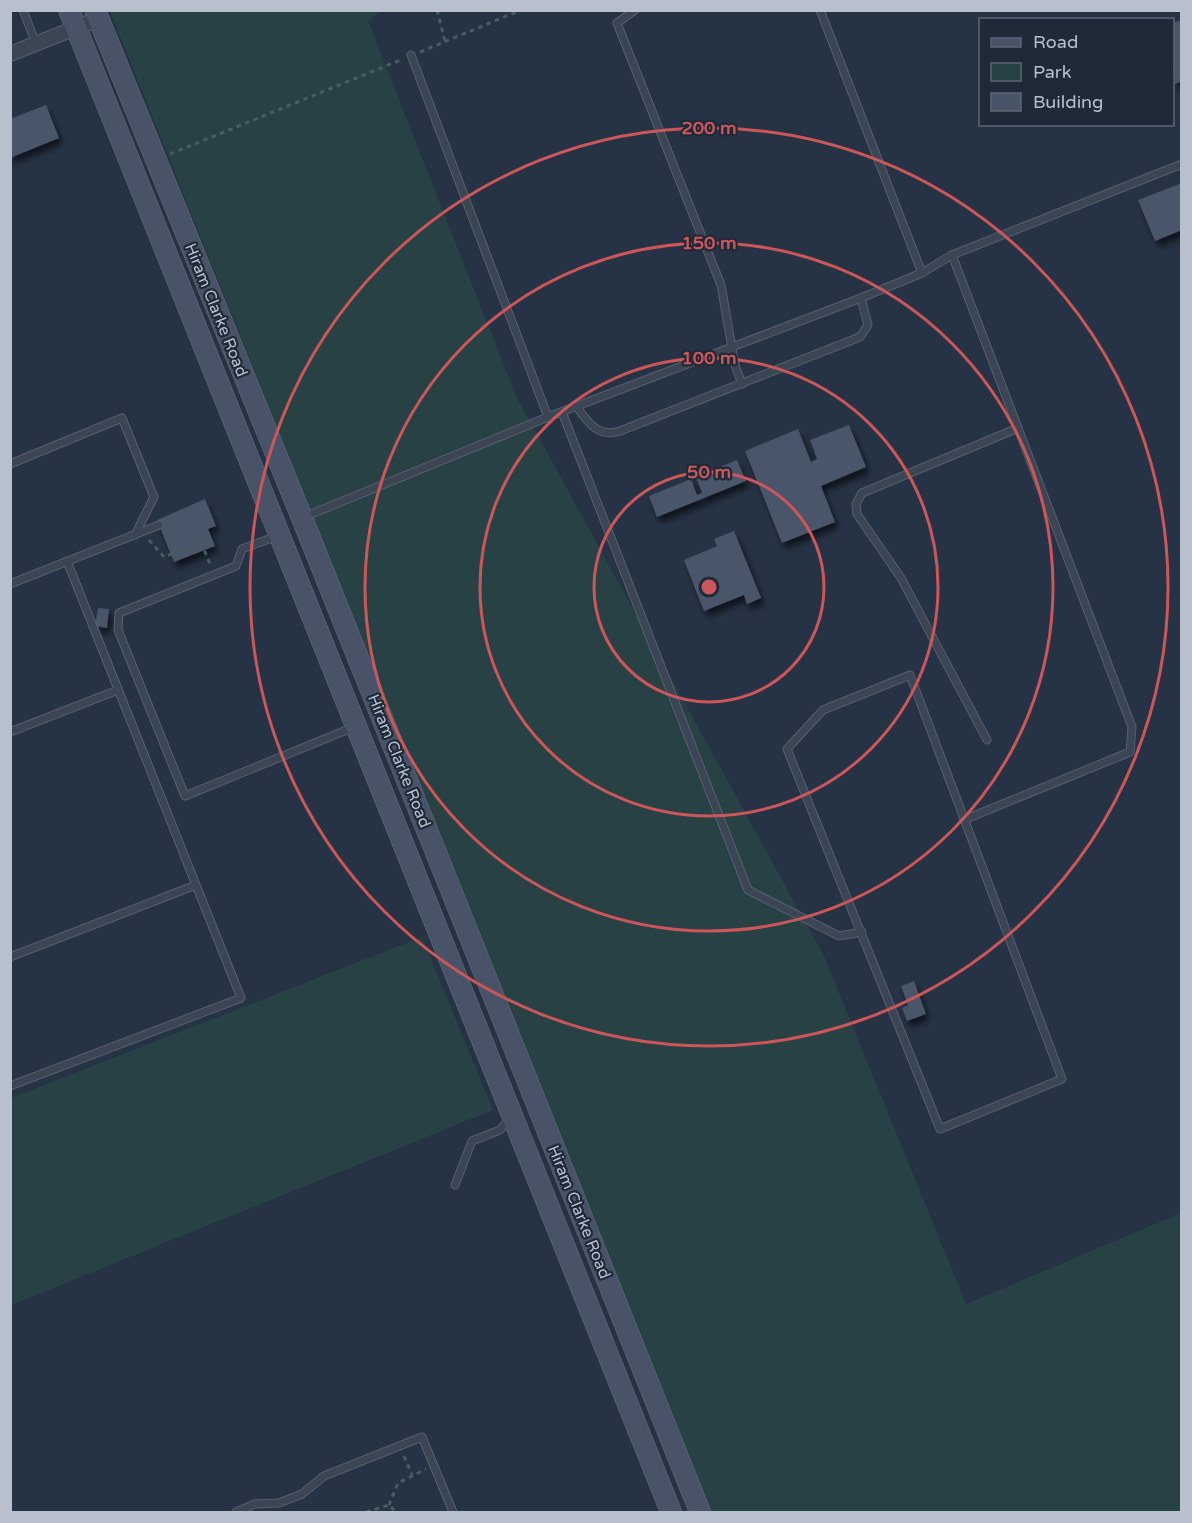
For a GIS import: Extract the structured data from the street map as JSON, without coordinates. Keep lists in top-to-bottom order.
{
  "streets": {
    "main road": ["Hiram Clarke Road"]
  },
  "legend": ["Road", "Park", "Building"],
  "rings": [
    "200 m",
    "150 m",
    "100 m",
    "50 m"
  ]
}
